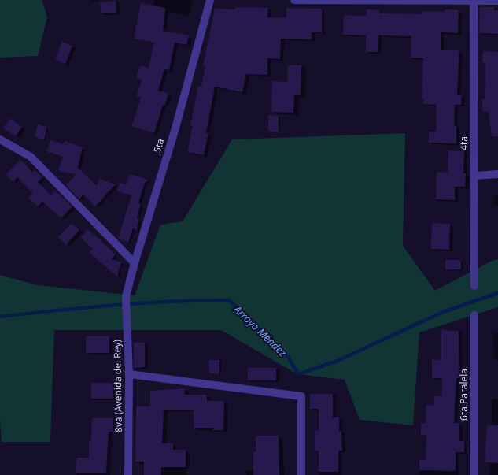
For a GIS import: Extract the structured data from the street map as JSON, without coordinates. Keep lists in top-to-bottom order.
{
  "streets": {
    "street": [
      "4ta",
      "5ta",
      "8va (Avenida del Rey)",
      "6ta Paralela"
    ]
  },
  "crossings": [
    ["5ta", "8va (Avenida del Rey)"]
  ],
  "water": ["Arroyo Méndez"]
}
